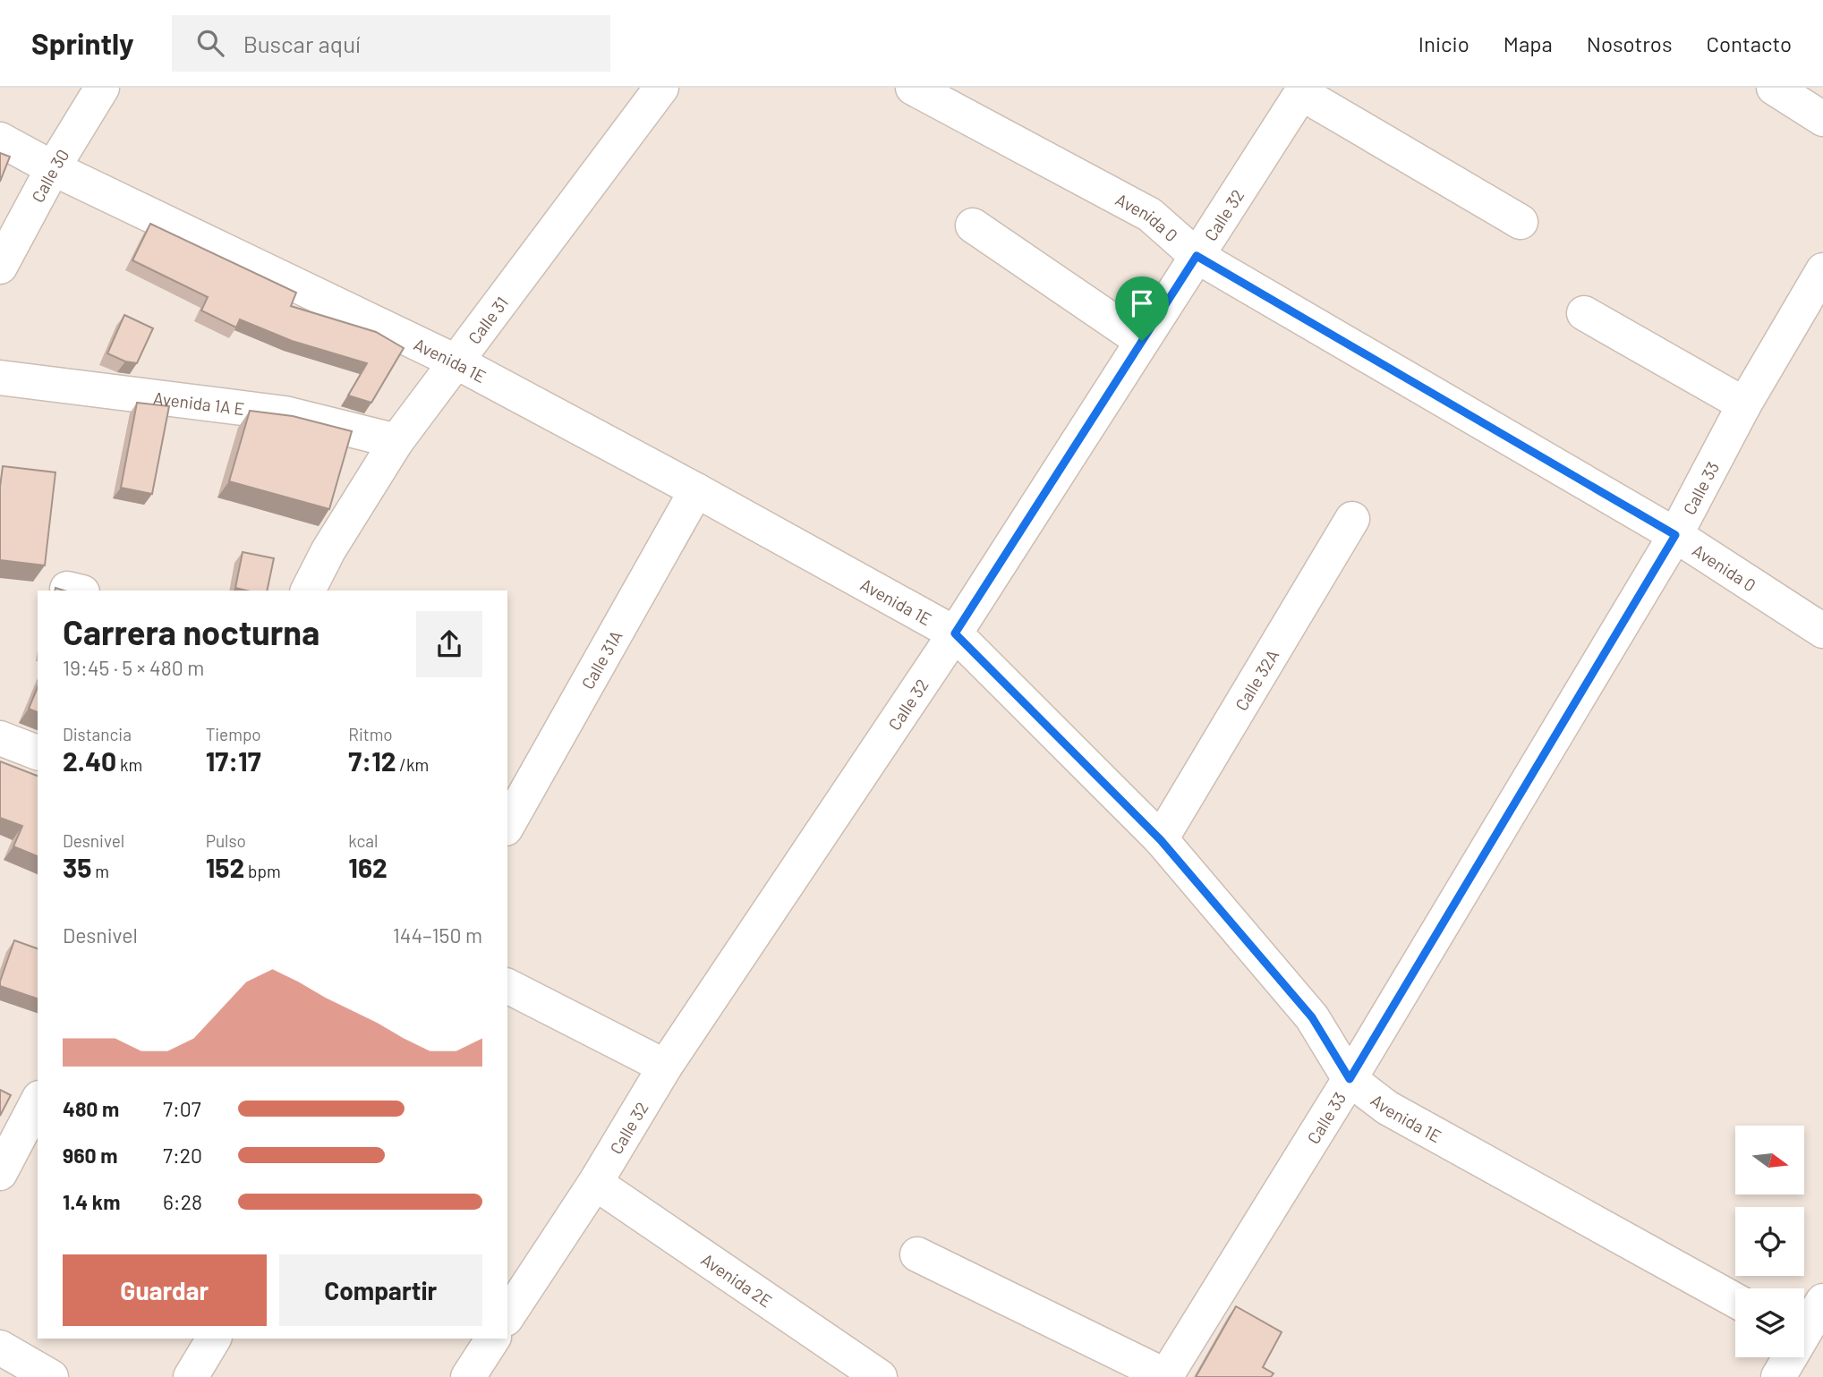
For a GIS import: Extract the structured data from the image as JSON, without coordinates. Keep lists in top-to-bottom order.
{
  "streets": {
    "street": [
      "Calle 30",
      "Calle 32",
      "Avenida 0",
      "Calle 31",
      "Avenida 1E",
      "Avenida 1A E",
      "Calle 33",
      "Calle 31A",
      "Calle 32A",
      "Avenida 2E"
    ]
  },
  "crossings": [
    ["Calle 30", "Avenida 1E"],
    ["Calle 32", "Avenida 0"],
    ["Calle 32", "Avenida 1E"],
    ["Calle 32", "Avenida 2E"],
    ["Avenida 0", "Calle 33"],
    ["Calle 31", "Avenida 1E"],
    ["Calle 31", "Avenida 1A E"],
    ["Avenida 1E", "Calle 33"],
    ["Avenida 1E", "Calle 31A"],
    ["Avenida 1E", "Calle 32A"]
  ],
  "north": "right",
  "page": {
    "header": "Sprintly",
    "search": "Buscar aquí",
    "nav": [
      "Inicio",
      "Mapa",
      "Nosotros",
      "Contacto"
    ],
    "heading": ["Carrera nocturna", "19:45 · 5 × 480 m"],
    "stats": [
      ["Distancia", "2.40 km"],
      ["Tiempo", "17:17"],
      ["Ritmo", "7:12 /km"],
      ["Desnivel", "35 m"],
      ["Pulso", "152 bpm"],
      ["kcal", "162"]
    ],
    "chart": ["Desnivel", "144–150 m"],
    "list": [
      {
        "name": "480 m",
        "note": "7:07"
      },
      {
        "name": "960 m",
        "note": "7:20"
      },
      {
        "name": "1.4 km",
        "note": "6:28"
      }
    ],
    "buttons": ["Guardar", "Compartir"]
  }
}
